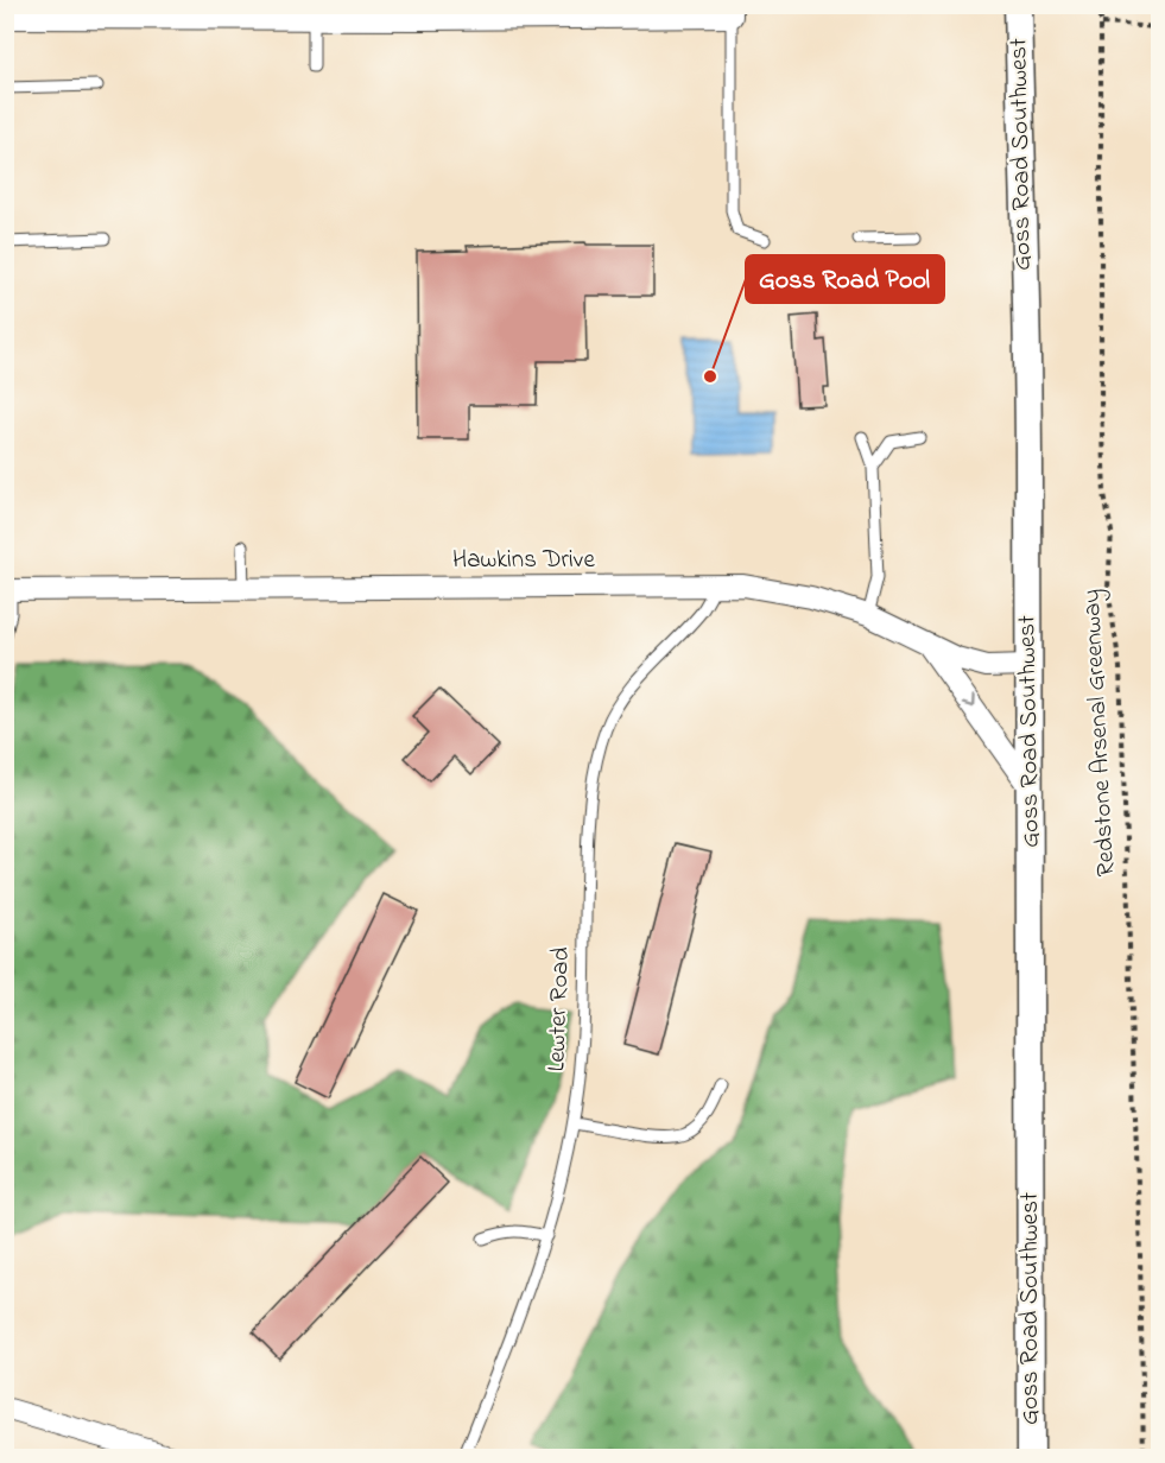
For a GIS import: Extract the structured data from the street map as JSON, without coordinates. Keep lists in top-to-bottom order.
{
  "streets": {
    "street": ["Goss Road Southwest", "Hawkins Drive"],
    "lane": ["Lewter Road"],
    "path": ["Redstone Arsenal Greenway"]
  },
  "crossings": [
    ["Goss Road Southwest", "Hawkins Drive"],
    ["Hawkins Drive", "Lewter Road"]
  ],
  "places": ["Goss Road Pool"]
}
